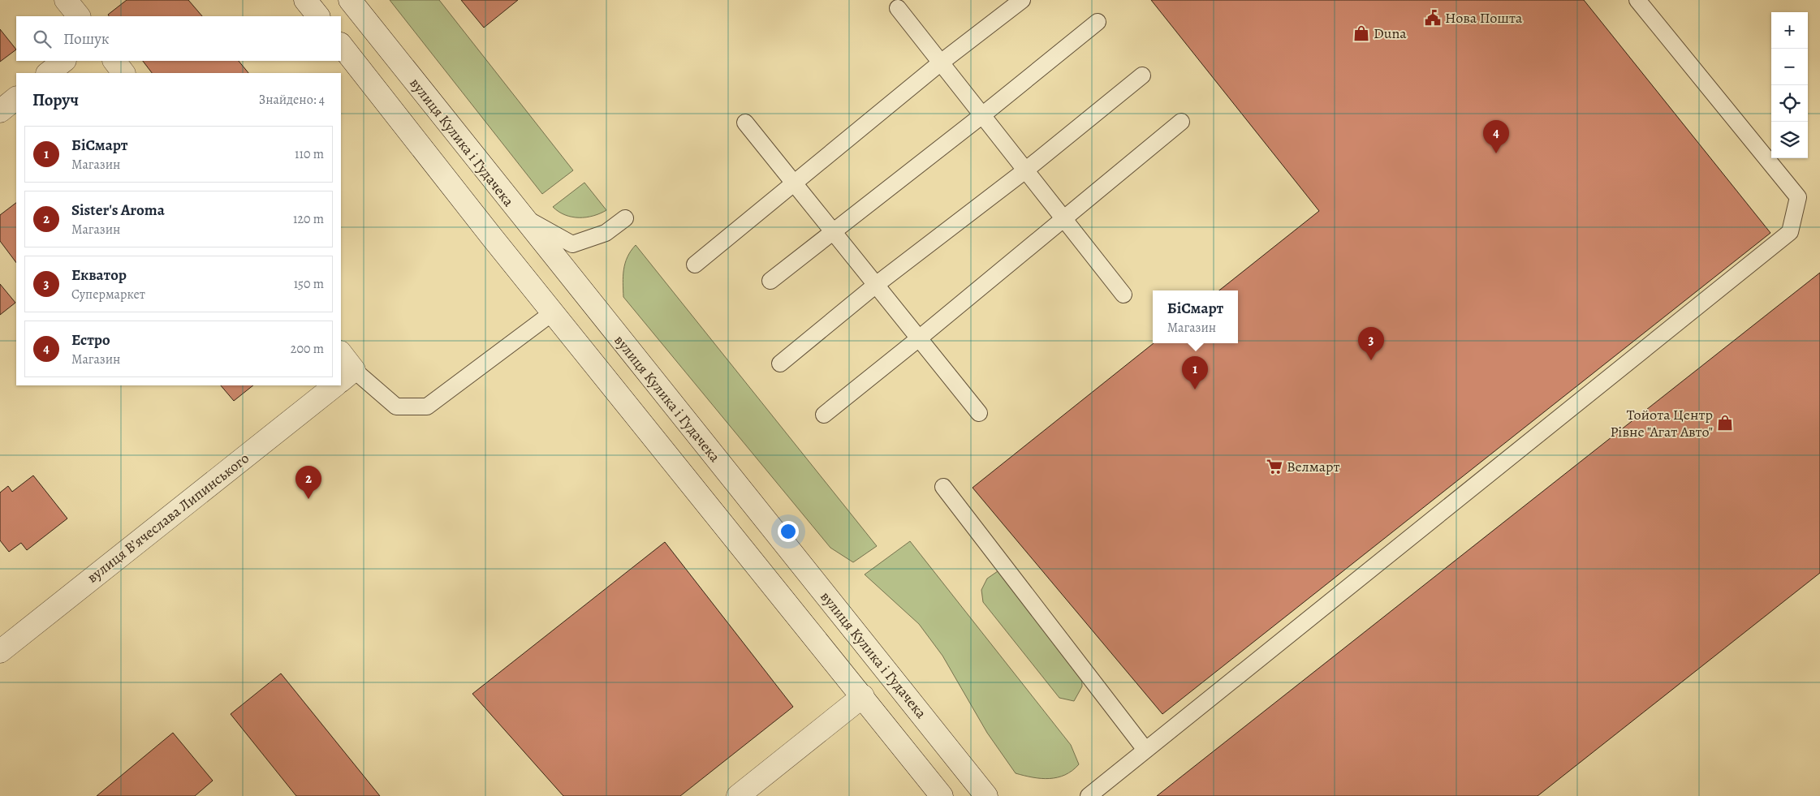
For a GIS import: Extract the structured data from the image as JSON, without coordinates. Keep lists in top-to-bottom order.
{
  "streets": {
    "main road": ["вулиця Кулика і Гудачека", "вулиця Вʼячеслава Липинського"]
  },
  "places": {
    "public building": ["Нова Пошта"],
    "shop": ["Duna", "Тойота Центр Рівне \"Агат Авто\""],
    "supermarket": ["Велмарт"]
  },
  "page": {
    "map_buttons": ["+", "−"],
    "search": "Пошук",
    "heading": ["Поруч", "Знайдено: 4"],
    "pins": [
      "4",
      "3",
      "1",
      "2"
    ],
    "list": [
      {
        "mark": "1",
        "name": "БіСмарт",
        "note": "Магазин",
        "value": "110 m"
      },
      {
        "mark": "2",
        "name": "Sister's Aroma",
        "note": "Магазин",
        "value": "120 m"
      },
      {
        "mark": "3",
        "name": "Екватор",
        "note": "Супермаркет",
        "value": "150 m"
      },
      {
        "mark": "4",
        "name": "Естро",
        "note": "Магазин",
        "value": "200 m"
      }
    ],
    "popup": ["БіСмарт", "Магазин"]
  }
}
